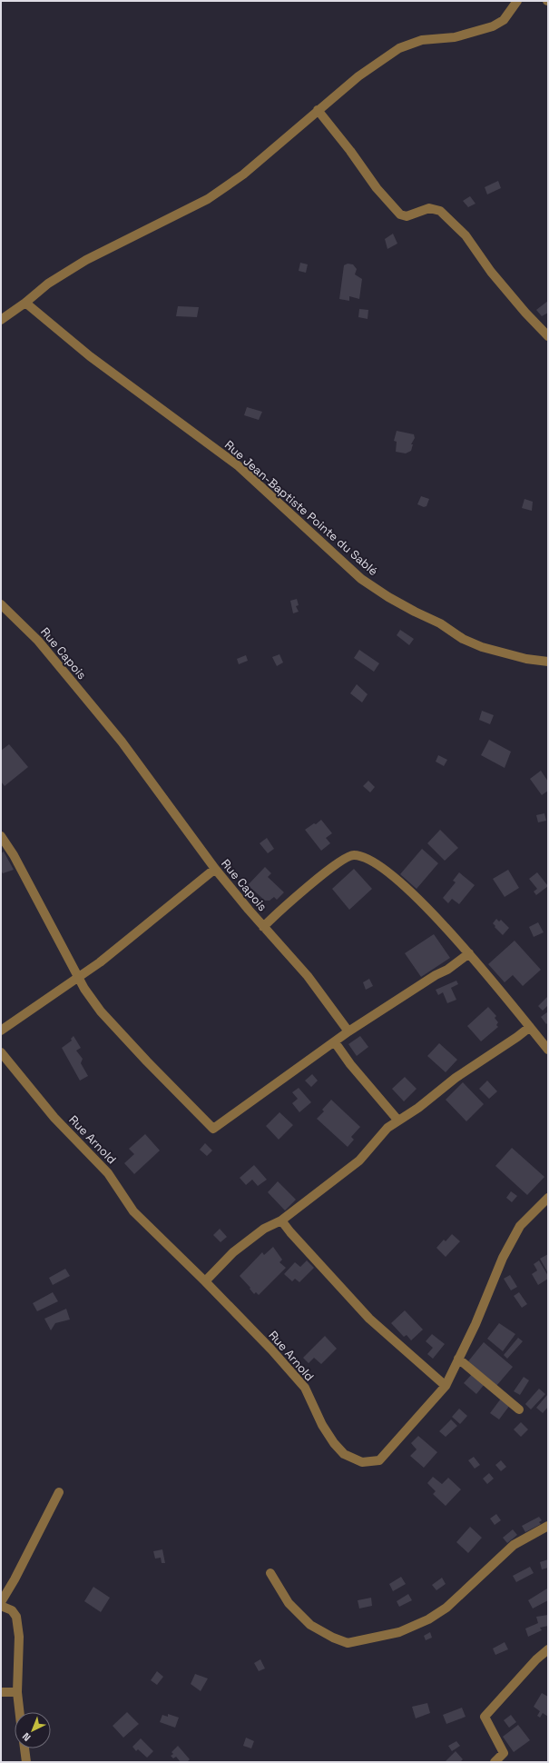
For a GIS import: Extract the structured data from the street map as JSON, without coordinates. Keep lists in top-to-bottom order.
{
  "streets": {
    "street": ["Rue Jean-Baptiste Pointe du Sablé", "Rue Capois", "Rue Arnold"]
  },
  "north": "bottom left"
}
